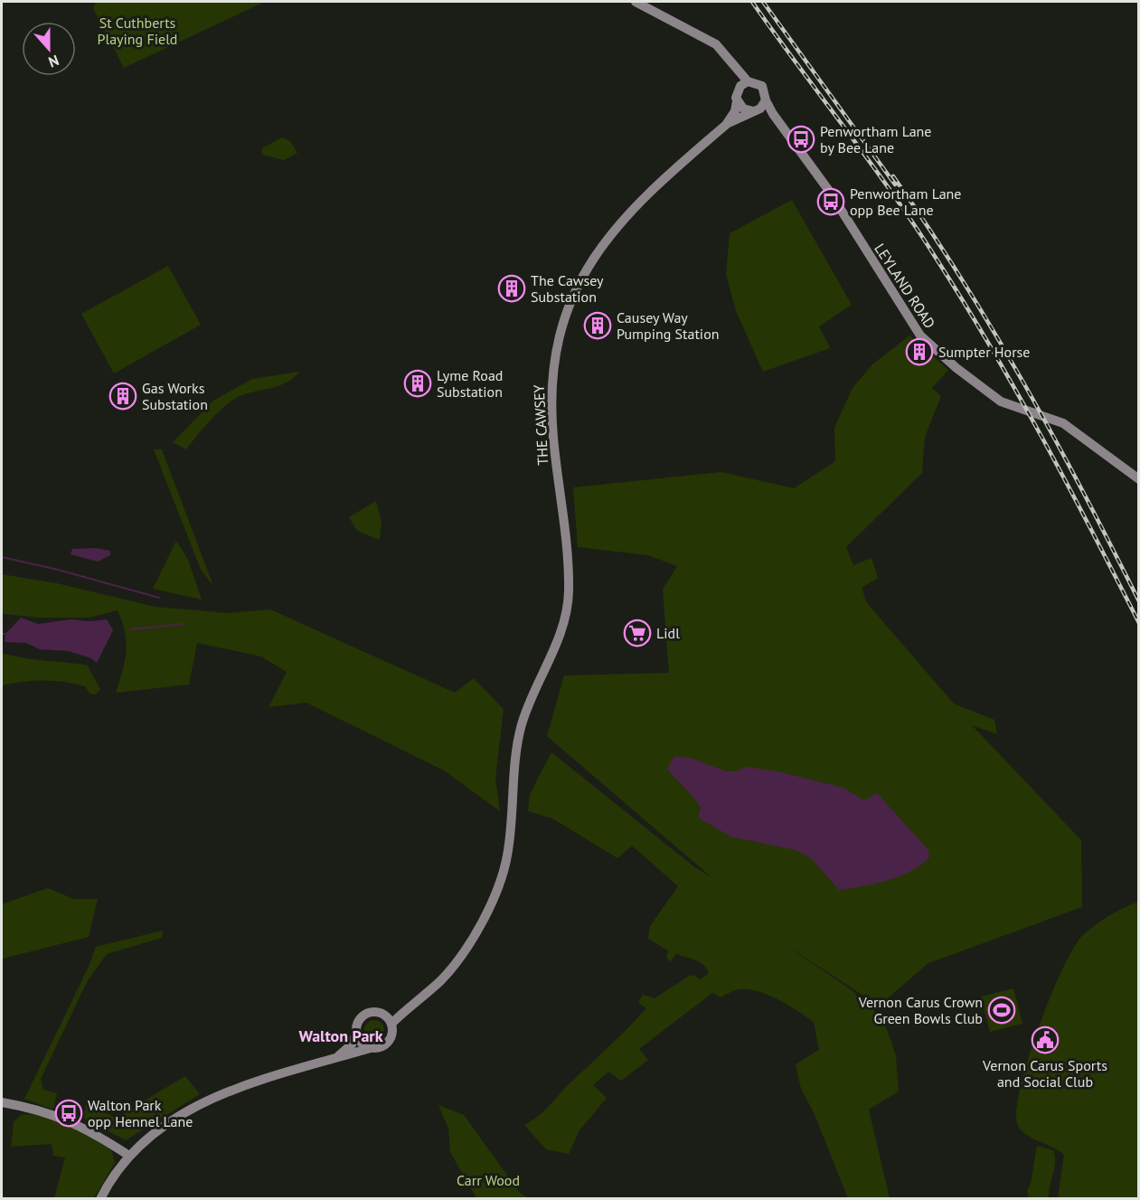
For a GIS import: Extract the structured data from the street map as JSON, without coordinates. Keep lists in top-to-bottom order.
{
  "streets": {
    "street": ["LEYLAND ROAD", "THE CAWSEY"]
  },
  "crossings": [
    ["LEYLAND ROAD", "THE CAWSEY"]
  ],
  "districts": ["Walton Park"],
  "parks": ["St Cuthberts Playing Field", "Carr Wood"],
  "places": {
    "bus stop": ["Penwortham Lane by Bee Lane", "Penwortham Lane opp Bee Lane", "Walton Park opp Hennel Lane"],
    "building": [
      "The Cawsey Substation",
      "Causey Way Pumping Station",
      "Sumpter Horse",
      "Lyme Road Substation",
      "Gas Works Substation"
    ],
    "supermarket": ["Lidl"],
    "sports": ["Vernon Carus Crown Green Bowls Club"],
    "public building": ["Vernon Carus Sports and Social Club"]
  },
  "north": "bottom"
}
